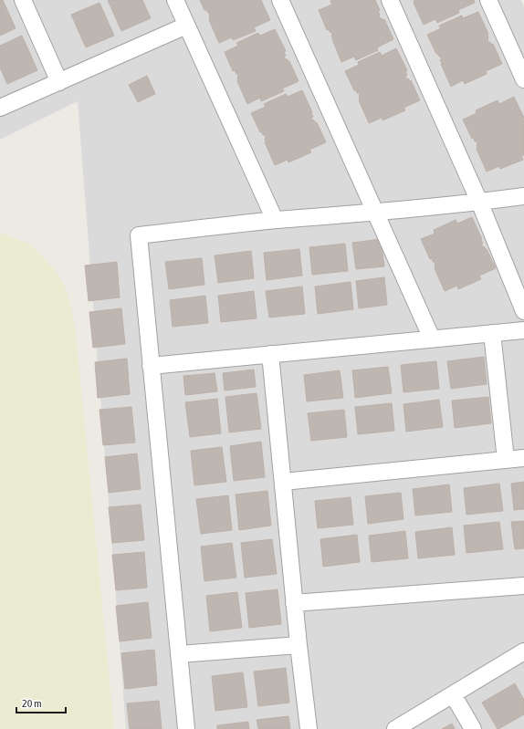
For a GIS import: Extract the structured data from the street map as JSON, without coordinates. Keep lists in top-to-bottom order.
{
  "scale_bar": "20 m"
}
